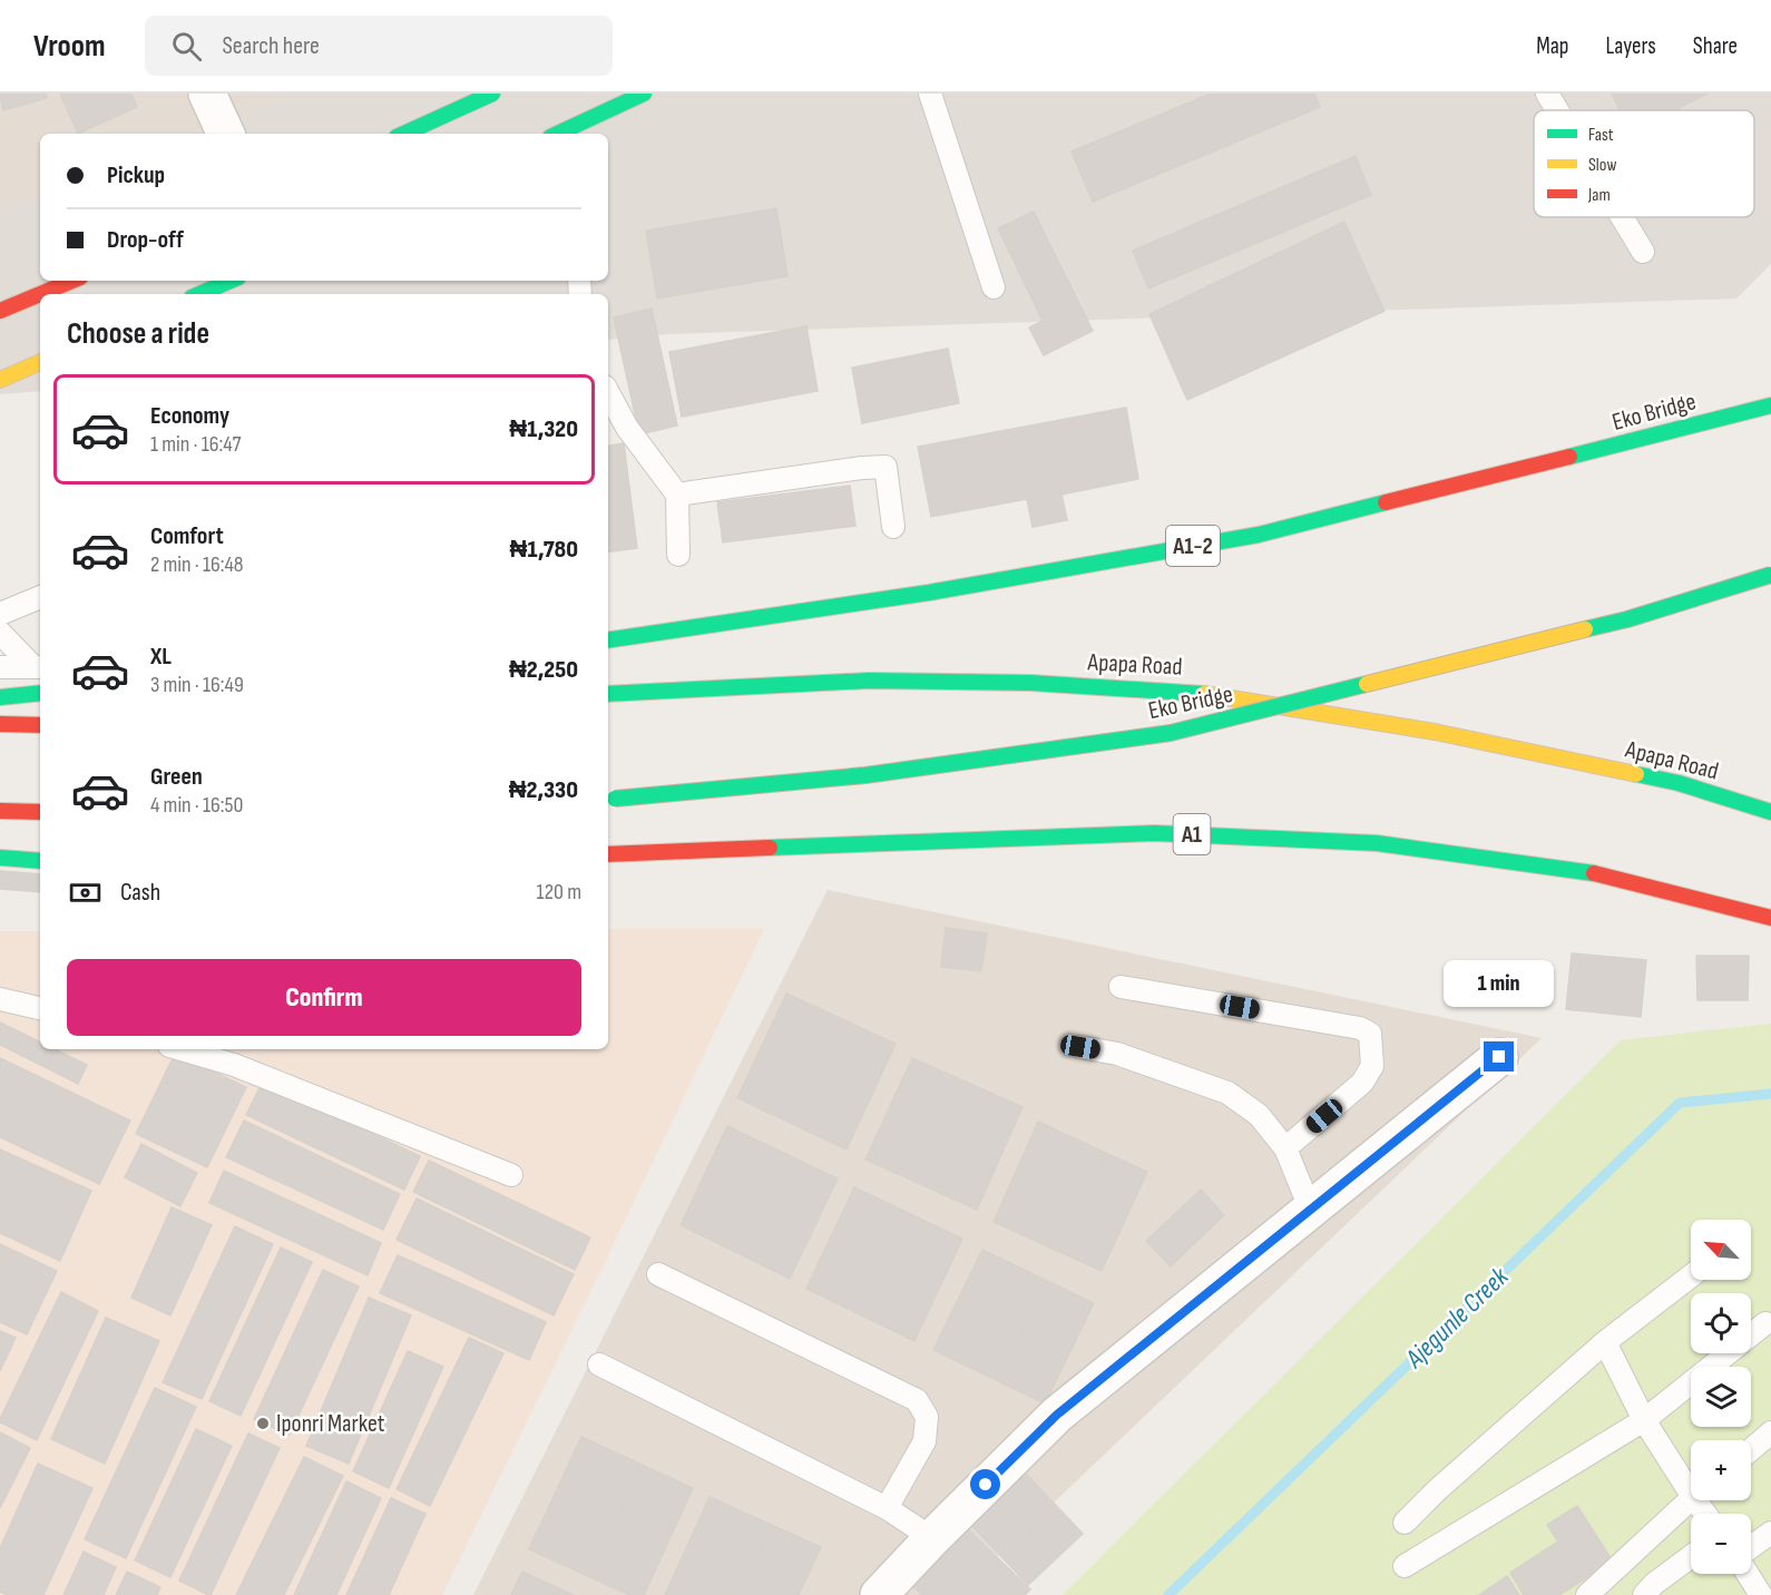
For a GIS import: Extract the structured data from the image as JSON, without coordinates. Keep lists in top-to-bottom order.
{
  "streets": {
    "main road": [
      "Eko Bridge",
      "A1-2",
      "Apapa Road",
      "A1"
    ]
  },
  "water": ["Ajegunle Creek"],
  "places": ["Iponri Market"],
  "legend": ["Fast", "Slow", "Jam"],
  "north": "top left",
  "page": {
    "header": "Vroom",
    "search": "Search here",
    "nav": ["Map", "Layers", "Share"],
    "banner": ["Pickup", "Drop-off"],
    "heading": "Choose a ride",
    "list": [
      {
        "name": "Economy",
        "note": "1 min · 16:47",
        "value": "₦1,320"
      },
      {
        "name": "Comfort",
        "note": "2 min · 16:48",
        "value": "₦1,780"
      },
      {
        "name": "XL",
        "note": "3 min · 16:49",
        "value": "₦2,250"
      },
      {
        "name": "Green",
        "note": "4 min · 16:50",
        "value": "₦2,330"
      }
    ],
    "pay": ["Cash", "120 m"],
    "buttons": "Confirm",
    "bubble": "1 min",
    "map_buttons": ["+", "−"]
  }
}
